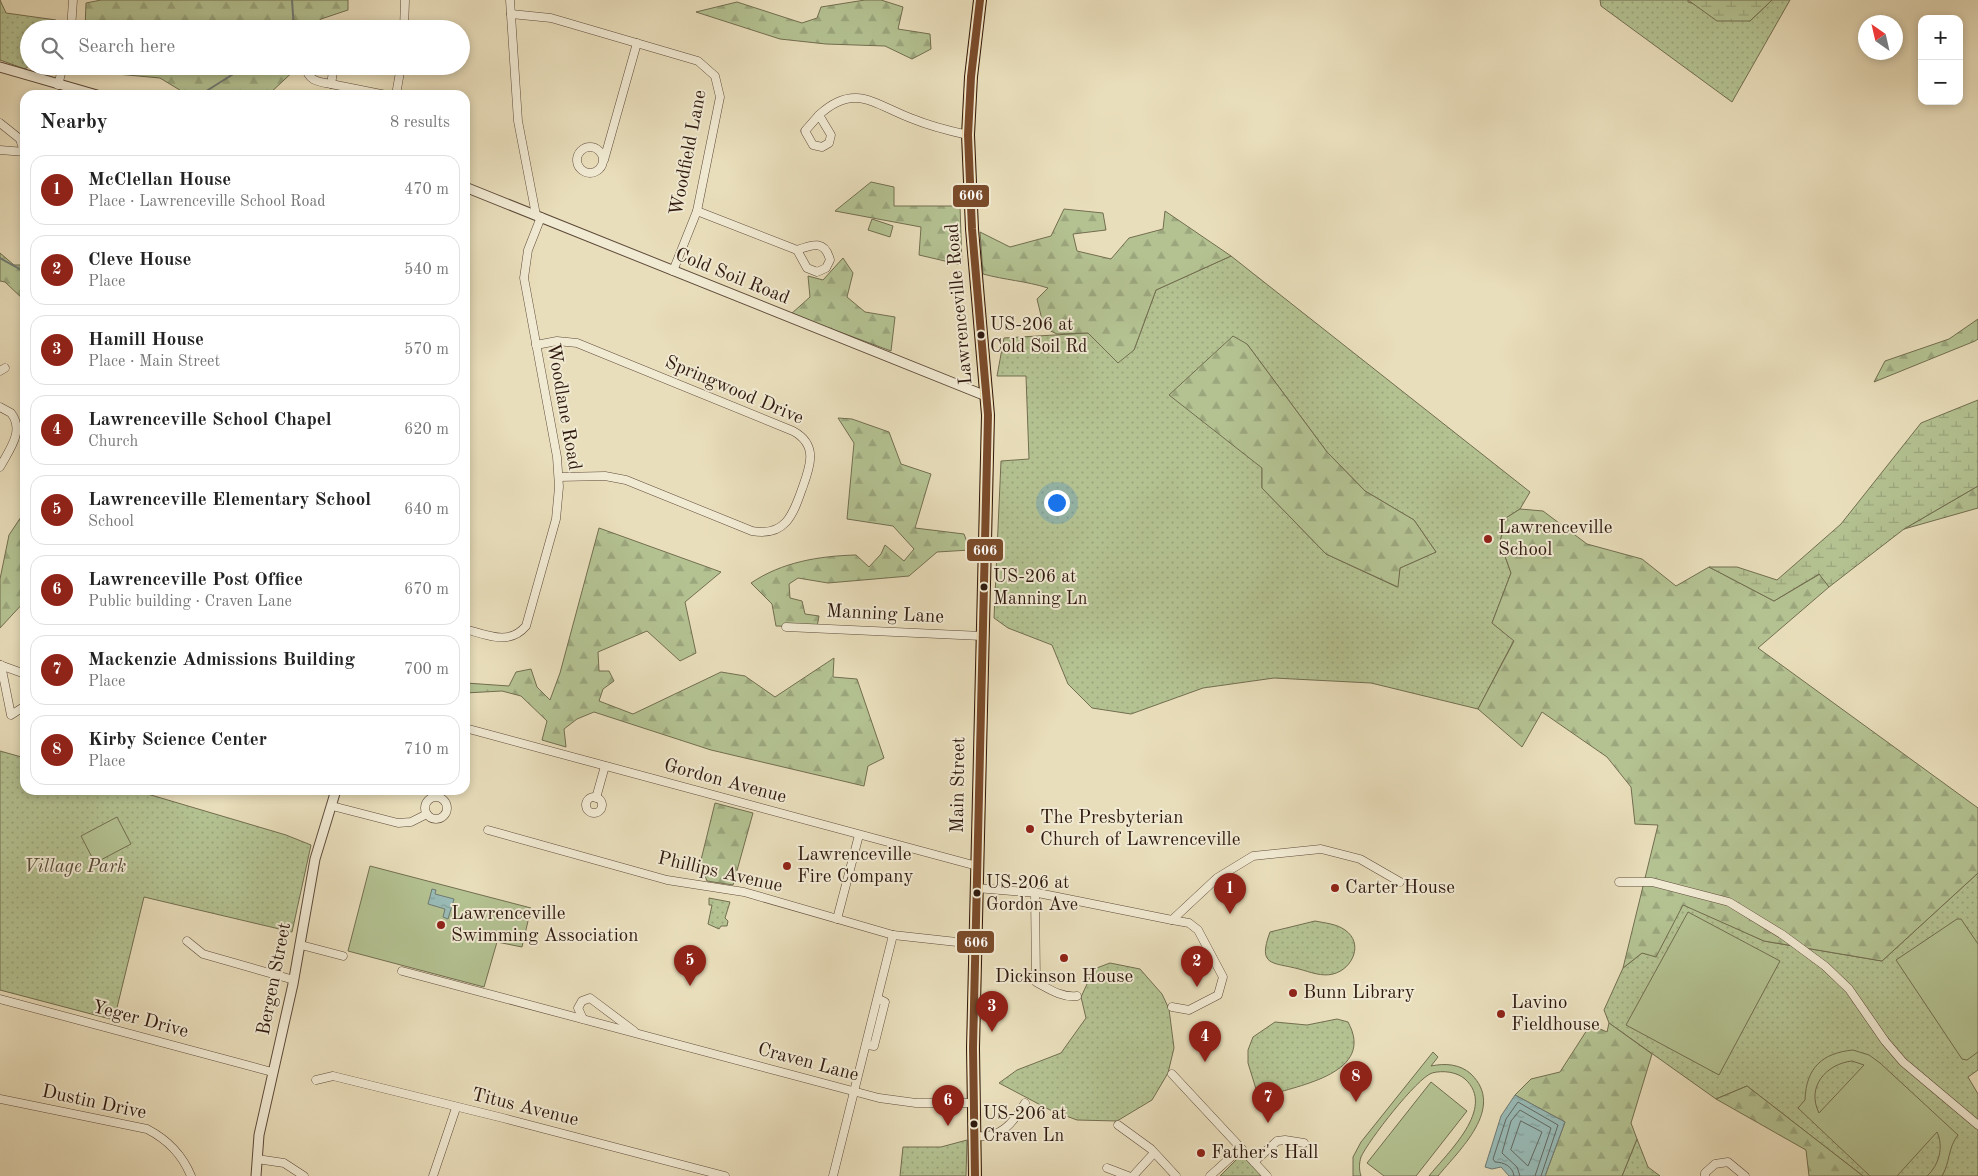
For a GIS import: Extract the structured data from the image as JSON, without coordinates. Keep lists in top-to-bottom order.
{
  "streets": {
    "highway": ["Lawrenceville Road", "Main Street"],
    "street": [
      "Woodfield Lane",
      "Cold Soil Road",
      "Springwood Drive",
      "Woodlane Road",
      "Manning Lane",
      "Gordon Avenue",
      "Phillips Avenue",
      "Bergen Street",
      "Yeger Drive",
      "Craven Lane",
      "Dustin Drive",
      "Titus Avenue"
    ]
  },
  "crossings": [
    ["Woodfield Lane", "Cold Soil Road"],
    ["Cold Soil Road", "Lawrenceville Road"],
    ["Cold Soil Road", "Woodlane Road"],
    ["Cold Soil Road", "Main Street"],
    ["Lawrenceville Road", "Main Street"],
    ["Springwood Drive", "Woodlane Road"],
    ["Manning Lane", "Main Street"],
    ["Gordon Avenue", "Main Street"],
    ["Main Street", "Phillips Avenue"],
    ["Main Street", "Craven Lane"],
    ["Bergen Street", "Yeger Drive"]
  ],
  "parks": ["Village Park"],
  "places": [
    "US-206 at Cold Soil Rd",
    "Lawrenceville School",
    "US-206 at Manning Ln",
    "The Presbyterian Church of Lawrenceville",
    "Lawrenceville Fire Company",
    "Carter House",
    "US-206 at Gordon Ave",
    "Lawrenceville Swimming Association",
    "Dickinson House",
    "Bunn Library",
    "Lavino Fieldhouse",
    "US-206 at Craven Ln",
    "Father's Hall"
  ],
  "lines": ["transit line 606"],
  "north": "top left",
  "page": {
    "map_buttons": ["+", "−"],
    "search": "Search here",
    "heading": ["Nearby", "8 results"],
    "list": [
      {
        "mark": "1",
        "name": "McClellan House",
        "note": "Place · Lawrenceville School Road",
        "value": "470 m"
      },
      {
        "mark": "2",
        "name": "Cleve House",
        "note": "Place",
        "value": "540 m"
      },
      {
        "mark": "3",
        "name": "Hamill House",
        "note": "Place · Main Street",
        "value": "570 m"
      },
      {
        "mark": "4",
        "name": "Lawrenceville School Chapel",
        "note": "Church",
        "value": "620 m"
      },
      {
        "mark": "5",
        "name": "Lawrenceville Elementary School",
        "note": "School",
        "value": "640 m"
      },
      {
        "mark": "6",
        "name": "Lawrenceville Post Office",
        "note": "Public building · Craven Lane",
        "value": "670 m"
      },
      {
        "mark": "7",
        "name": "Mackenzie Admissions Building",
        "note": "Place",
        "value": "700 m"
      },
      {
        "mark": "8",
        "name": "Kirby Science Center",
        "note": "Place",
        "value": "710 m"
      }
    ],
    "pins": [
      "1",
      "5",
      "2",
      "3",
      "4",
      "8",
      "7",
      "6"
    ]
  }
}
